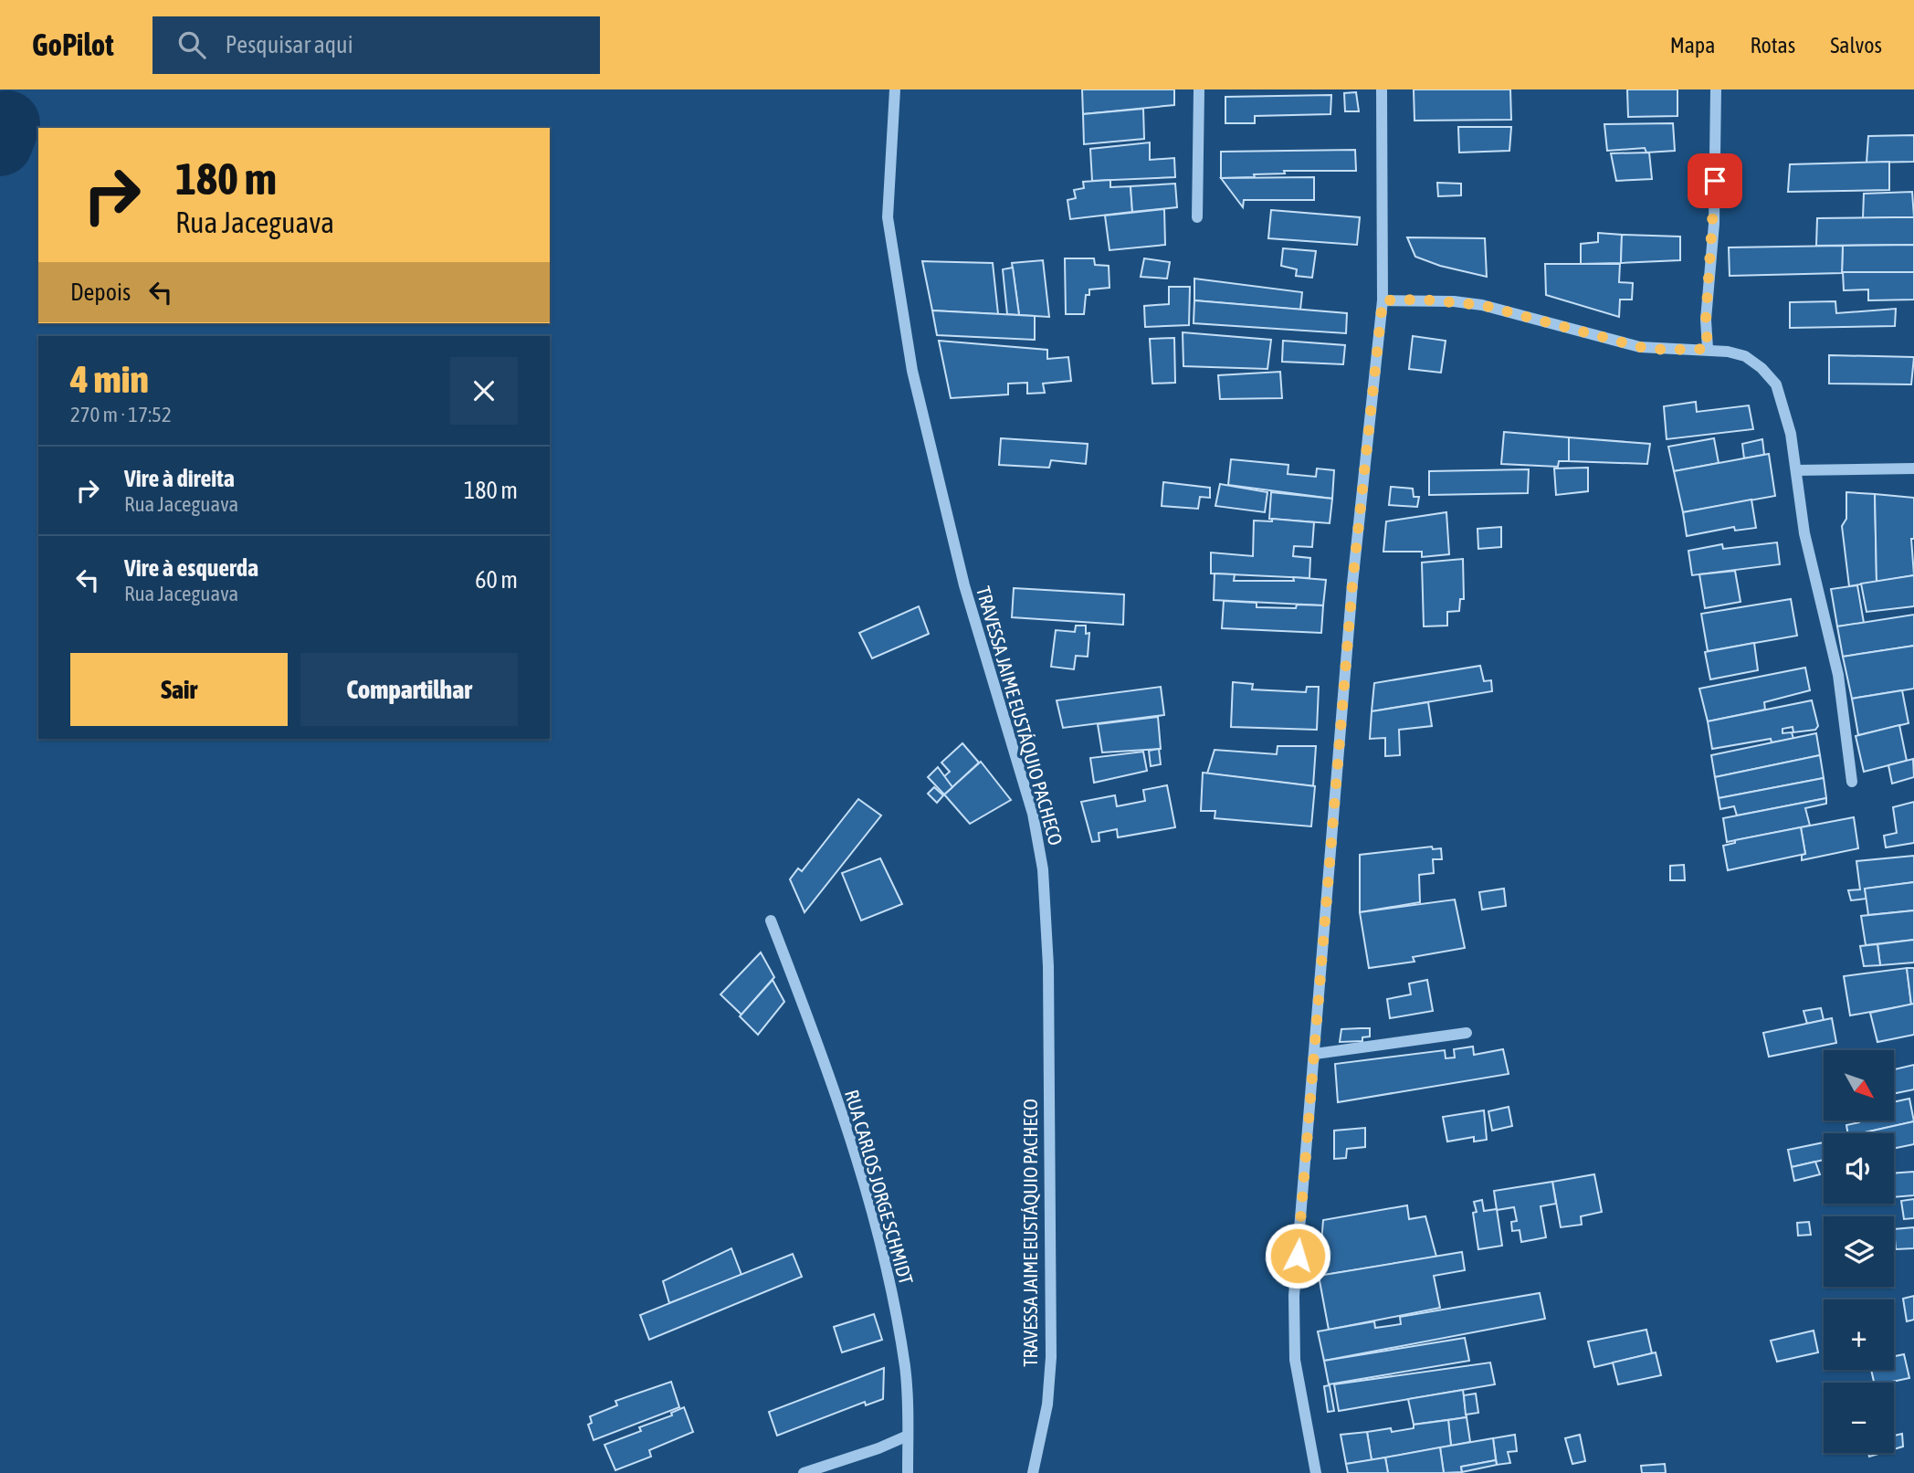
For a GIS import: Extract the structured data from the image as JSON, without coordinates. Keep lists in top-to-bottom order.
{
  "streets": {
    "street": ["TRAVESSA JAIME EUSTÁQUIO PACHECO", "RUA CARLOS JORGE SCHMIDT"]
  },
  "north": "bottom right",
  "page": {
    "header": "GoPilot",
    "search": "Pesquisar aqui",
    "nav": ["Mapa", "Rotas", "Salvos"],
    "turn": ["180 m", "Rua Jaceguava"],
    "then": "Depois",
    "heading": ["4 min", "270 m · 17:52"],
    "list": [
      {
        "name": "Vire à direita",
        "note": "Rua Jaceguava",
        "value": "180 m"
      },
      {
        "name": "Vire à esquerda",
        "note": "Rua Jaceguava",
        "value": "60 m"
      }
    ],
    "buttons": ["Sair", "Compartilhar"],
    "map_buttons": ["+", "−"]
  }
}
